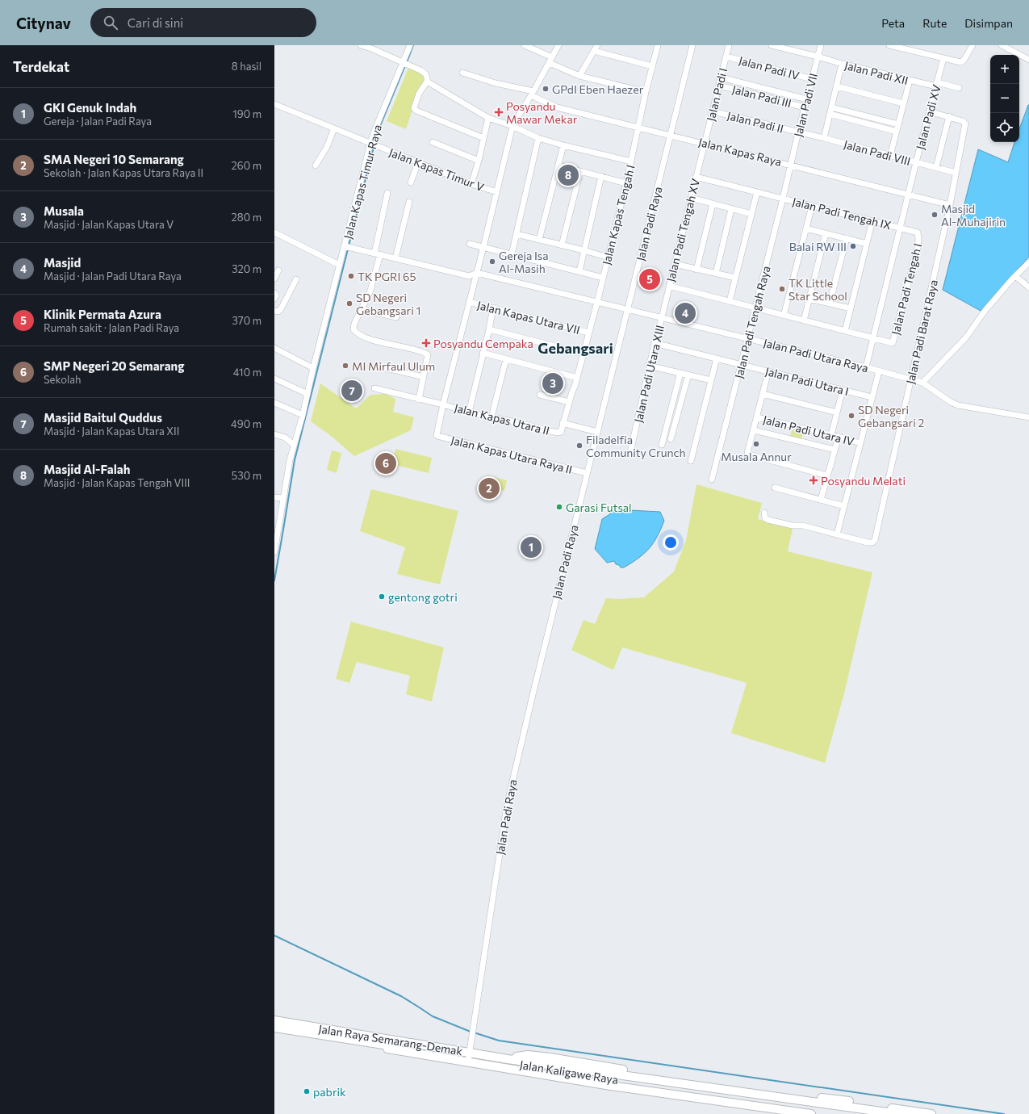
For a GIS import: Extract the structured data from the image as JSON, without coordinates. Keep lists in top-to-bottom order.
{
  "streets": {
    "highway": ["Jalan Raya Semarang-Demak", "Jalan Kaligawe Raya"],
    "street": [
      "Jalan Padi IV",
      "Jalan Padi XII",
      "Jalan Padi I",
      "Jalan Padi III",
      "Jalan Padi VII",
      "Jalan Padi XV",
      "Jalan Padi II",
      "Jalan Kapas Raya",
      "Jalan Padi VIII",
      "Jalan Kapas Timur V",
      "Jalan Kapas Timur Raya",
      "Jalan Padi Tengah IX",
      "Jalan Kapas Tengah I",
      "Jalan Padi Raya",
      "Jalan Padi Tengah XV",
      "Jalan Padi Tengah I",
      "Jalan Kapas Utara VII",
      "Jalan Padi Tengah Raya",
      "Jalan Padi Barat Raya",
      "Jalan Padi Utara Raya",
      "Jalan Padi Utara XIII",
      "Jalan Padi Utara I",
      "Jalan Kapas Utara II",
      "Jalan Padi Utara IV",
      "Jalan Kapas Utara Raya II"
    ]
  },
  "crossings": [
    ["Jalan Padi IV", "Jalan Padi I"],
    ["Jalan Padi IV", "Jalan Padi VII"],
    ["Jalan Padi XII", "Jalan Padi VII"],
    ["Jalan Padi XII", "Jalan Padi XV"],
    ["Jalan Padi I", "Jalan Padi III"],
    ["Jalan Padi I", "Jalan Padi II"],
    ["Jalan Padi I", "Jalan Kapas Raya"],
    ["Jalan Padi I", "Jalan Padi Tengah XV"],
    ["Jalan Padi III", "Jalan Padi VII"],
    ["Jalan Padi VII", "Jalan Padi II"],
    ["Jalan Padi VII", "Jalan Kapas Raya"],
    ["Jalan Padi VII", "Jalan Padi VIII"],
    ["Jalan Padi VII", "Jalan Padi Tengah Raya"],
    ["Jalan Padi XV", "Jalan Kapas Raya"],
    ["Jalan Padi XV", "Jalan Padi VIII"],
    ["Jalan Padi XV", "Jalan Padi Tengah I"],
    ["Jalan Padi II", "Jalan Padi VIII"],
    ["Jalan Kapas Raya", "Jalan Kapas Tengah I"],
    ["Jalan Kapas Raya", "Jalan Padi Raya"],
    ["Jalan Kapas Raya", "Jalan Padi Tengah XV"],
    ["Jalan Kapas Raya", "Jalan Padi Tengah I"],
    ["Jalan Kapas Raya", "Jalan Padi Tengah Raya"],
    ["Jalan Kapas Raya", "Jalan Padi Barat Raya"],
    ["Jalan Padi VIII", "Jalan Padi Barat Raya"],
    ["Jalan Kapas Timur V", "Jalan Kapas Timur Raya"],
    ["Jalan Kapas Timur Raya", "Jalan Padi Utara Raya"],
    ["Jalan Padi Tengah IX", "Jalan Padi Tengah XV"],
    ["Jalan Padi Tengah IX", "Jalan Padi Tengah I"],
    ["Jalan Padi Tengah IX", "Jalan Padi Tengah Raya"],
    ["Jalan Kapas Tengah I", "Jalan Kapas Utara VII"],
    ["Jalan Kapas Tengah I", "Jalan Padi Utara Raya"],
    ["Jalan Kapas Tengah I", "Jalan Kapas Utara II"],
    ["Jalan Padi Raya", "Jalan Padi Utara Raya"],
    ["Jalan Padi Raya", "Jalan Kapas Utara Raya II"],
    ["Jalan Padi Raya", "Jalan Raya Semarang-Demak"],
    ["Jalan Padi Raya", "Jalan Kaligawe Raya"],
    ["Jalan Padi Tengah XV", "Jalan Padi Utara Raya"],
    ["Jalan Padi Tengah XV", "Jalan Padi Utara XIII"],
    ["Jalan Padi Tengah I", "Jalan Padi Utara Raya"],
    ["Jalan Padi Tengah Raya", "Jalan Padi Utara Raya"],
    ["Jalan Padi Tengah Raya", "Jalan Padi Utara I"],
    ["Jalan Padi Barat Raya", "Jalan Padi Utara Raya"],
    ["Jalan Padi Utara Raya", "Jalan Padi Utara XIII"],
    ["Jalan Padi Utara XIII", "Jalan Padi Utara I"],
    ["Jalan Kapas Utara II", "Jalan Kapas Utara Raya II"],
    ["Jalan Raya Semarang-Demak", "Jalan Kaligawe Raya"]
  ],
  "districts": ["Gebangsari"],
  "places": {
    "other": [
      "GPdI Eben Haezer",
      "Masjid Al-Muhajirin",
      "Balai RW III",
      "Gereja Isa Al-Masih",
      "TK PGRI 65",
      "TK Little Star School",
      "SD Negeri Gebangsari 1",
      "MI Mirfaul Ulum",
      "SD Negeri Gebangsari 2",
      "Musala Annur",
      "Filadelfia Community Crunch",
      "Garasi Futsal",
      "gentong gotri",
      "pabrik"
    ],
    "health": ["Posyandu Mawar Mekar", "Posyandu Cempaka", "Posyandu Melati"]
  },
  "page": {
    "header": "Citynav",
    "search": "Cari di sini",
    "nav": ["Peta", "Rute", "Disimpan"],
    "heading": ["Terdekat", "8 hasil"],
    "map_buttons": ["+", "−"],
    "list": [
      {
        "mark": "1",
        "name": "GKI Genuk Indah",
        "note": "Gereja · Jalan Padi Raya",
        "value": "190 m"
      },
      {
        "mark": "2",
        "name": "SMA Negeri 10 Semarang",
        "note": "Sekolah · Jalan Kapas Utara Raya II",
        "value": "260 m"
      },
      {
        "mark": "3",
        "name": "Musala",
        "note": "Masjid · Jalan Kapas Utara V",
        "value": "280 m"
      },
      {
        "mark": "4",
        "name": "Masjid",
        "note": "Masjid · Jalan Padi Utara Raya",
        "value": "320 m"
      },
      {
        "mark": "5",
        "name": "Klinik Permata Azura",
        "note": "Rumah sakit · Jalan Padi Raya",
        "value": "370 m"
      },
      {
        "mark": "6",
        "name": "SMP Negeri 20 Semarang",
        "note": "Sekolah",
        "value": "410 m"
      },
      {
        "mark": "7",
        "name": "Masjid Baitul Quddus",
        "note": "Masjid · Jalan Kapas Utara XII",
        "value": "490 m"
      },
      {
        "mark": "8",
        "name": "Masjid Al-Falah",
        "note": "Masjid · Jalan Kapas Tengah VIII",
        "value": "530 m"
      }
    ],
    "pins": [
      "8",
      "5",
      "4",
      "3",
      "7",
      "6",
      "2",
      "1"
    ]
  }
}
